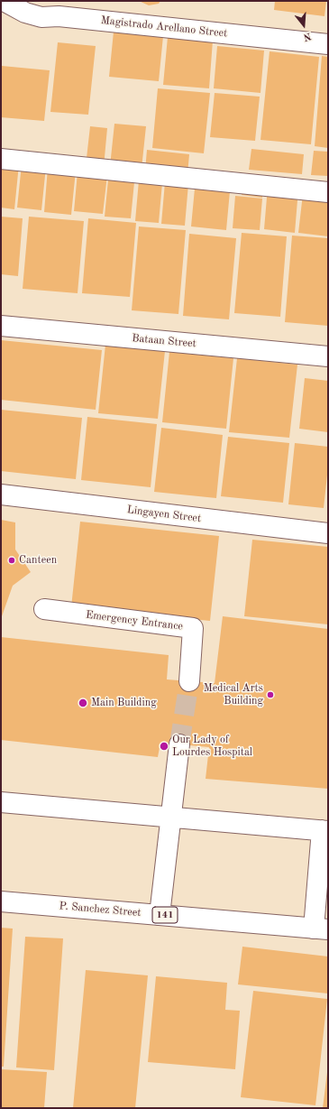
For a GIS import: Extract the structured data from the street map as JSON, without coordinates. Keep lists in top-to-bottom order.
{
  "streets": {
    "street": [
      "Magistrado Arellano Street",
      "Bataan Street",
      "Lingayen Street",
      "Emergency Entrance",
      "P. Sanchez Street",
      "141"
    ]
  },
  "places": [
    "Canteen",
    "Medical Arts Building",
    "Main Building",
    "Our Lady of Lourdes Hospital"
  ],
  "north": "bottom"
}
